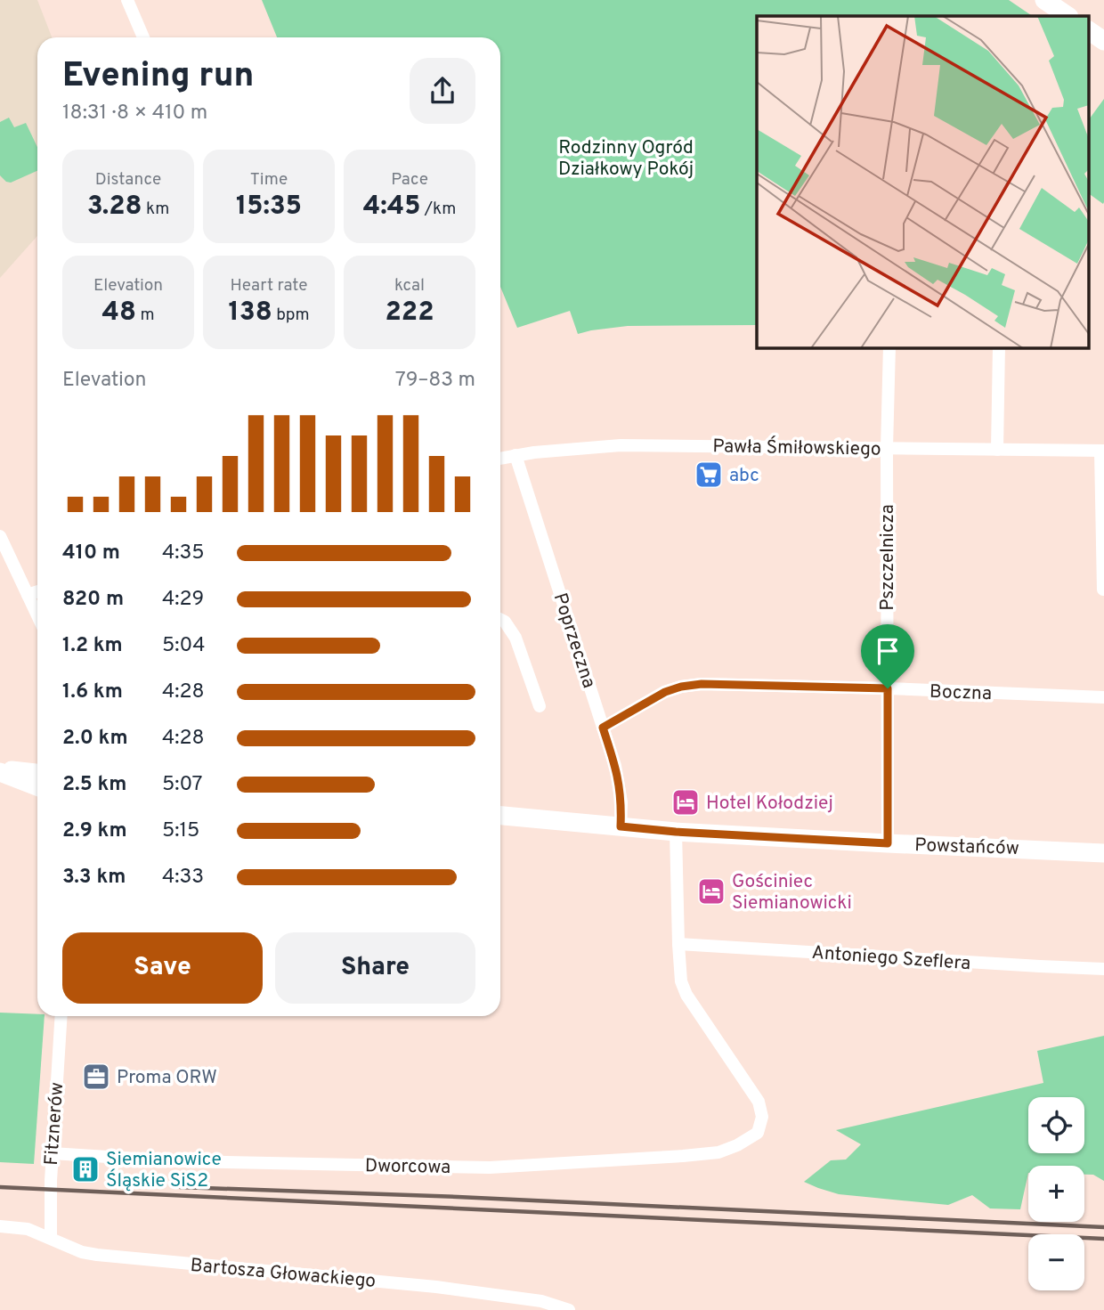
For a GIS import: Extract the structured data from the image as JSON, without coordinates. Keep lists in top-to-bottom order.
{
  "streets": {
    "street": [
      "Pawła Śmiłowskiego",
      "Pszczelnicza",
      "Poprzeczna",
      "Boczna",
      "Powstańców",
      "Antoniego Szeflera",
      "Fitznerów",
      "Dworcowa",
      "Bartosza Głowackiego"
    ]
  },
  "crossings": [
    ["Pawła Śmiłowskiego", "Pszczelnicza"],
    ["Pawła Śmiłowskiego", "Poprzeczna"],
    ["Pszczelnicza", "Boczna"],
    ["Pszczelnicza", "Powstańców"],
    ["Poprzeczna", "Boczna"],
    ["Poprzeczna", "Powstańców"],
    ["Antoniego Szeflera", "Dworcowa"],
    ["Fitznerów", "Dworcowa"],
    ["Fitznerów", "Bartosza Głowackiego"]
  ],
  "parks": ["Rodzinny Ogród Działkowy Pokój"],
  "places": {
    "supermarket": ["abc"],
    "hotel": ["Hotel Kołodziej", "Gościniec Siemianowicki"],
    "office": ["Proma ORW"],
    "building": ["Siemianowice Śląskie SiS2"]
  },
  "page": {
    "heading": ["Evening run", "18:31 · 8 × 410 m"],
    "stats": [
      ["Distance", "3.28 km"],
      ["Time", "15:35"],
      ["Pace", "4:45 /km"],
      ["Elevation", "48 m"],
      ["Heart rate", "138 bpm"],
      ["kcal", "222"]
    ],
    "chart": ["Elevation", "79–83 m"],
    "list": [
      {
        "name": "410 m",
        "note": "4:35"
      },
      {
        "name": "820 m",
        "note": "4:29"
      },
      {
        "name": "1.2 km",
        "note": "5:04"
      },
      {
        "name": "1.6 km",
        "note": "4:28"
      },
      {
        "name": "2.0 km",
        "note": "4:28"
      },
      {
        "name": "2.5 km",
        "note": "5:07"
      },
      {
        "name": "2.9 km",
        "note": "5:15"
      },
      {
        "name": "3.3 km",
        "note": "4:33"
      }
    ],
    "buttons": ["Save", "Share"],
    "map_buttons": ["+", "−"]
  }
}
